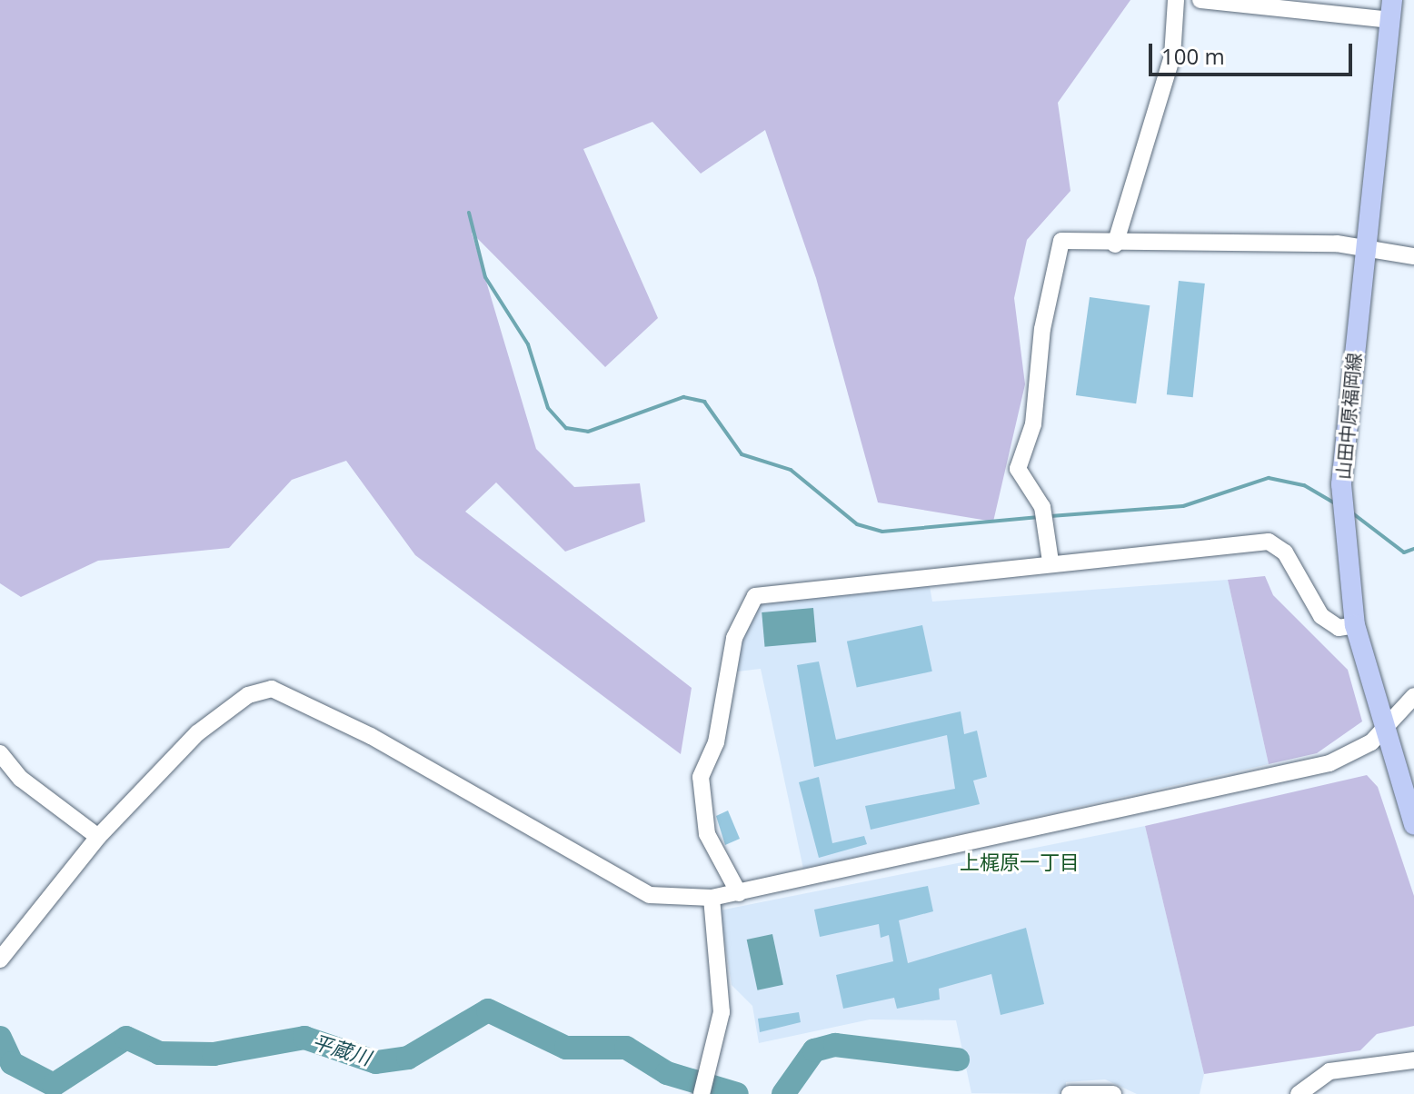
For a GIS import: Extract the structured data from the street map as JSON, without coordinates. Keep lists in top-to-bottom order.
{
  "streets": {
    "main road": ["山田中原福岡線"]
  },
  "districts": ["上梶原一丁目"],
  "water": ["平蔵川"],
  "scale_bar": "100 m"
}
